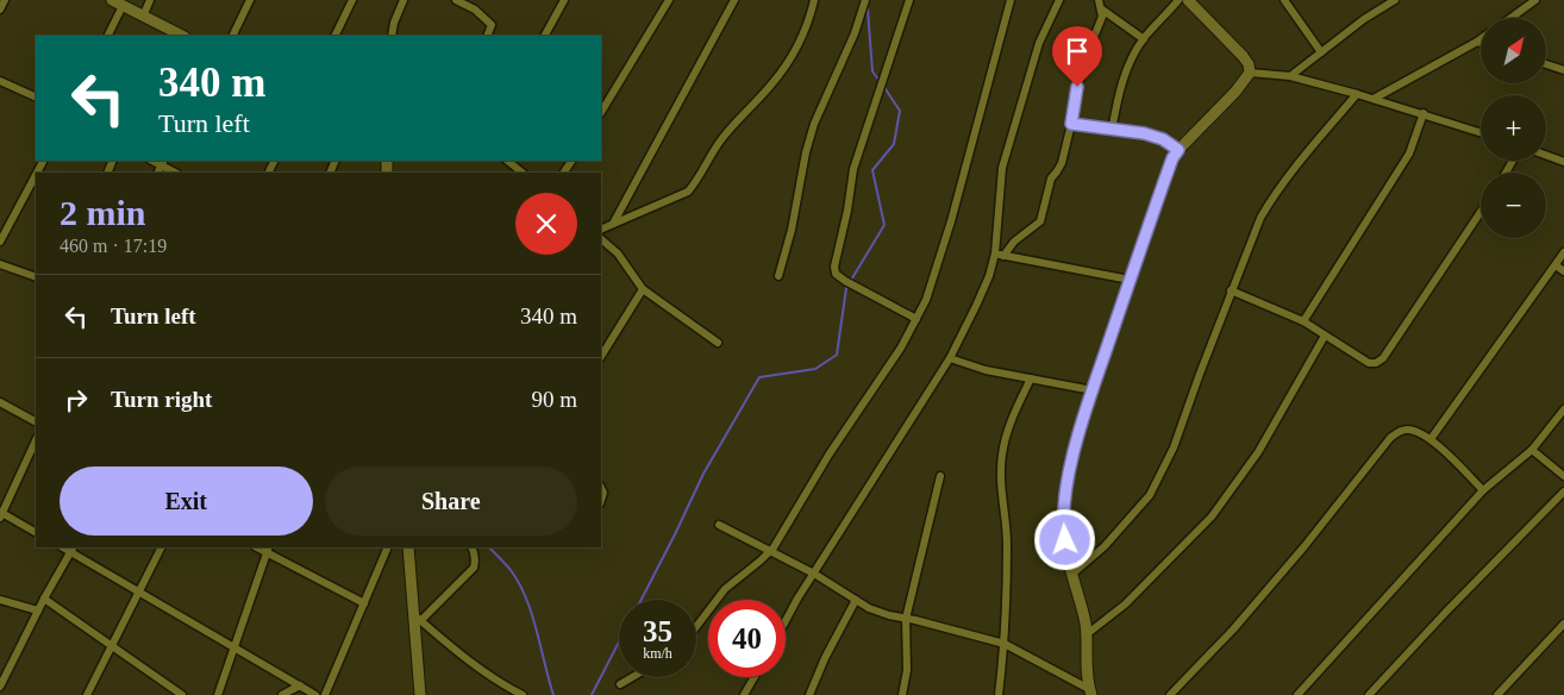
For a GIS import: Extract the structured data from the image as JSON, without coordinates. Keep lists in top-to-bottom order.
{
  "north": "top right",
  "page": {
    "map_buttons": ["+", "−"],
    "turn": ["340 m", "Turn left"],
    "heading": ["2 min", "460 m · 17:19"],
    "list": [
      {
        "name": "Turn left",
        "value": "340 m"
      },
      {
        "name": "Turn right",
        "value": "90 m"
      }
    ],
    "buttons": ["Exit", "Share"],
    "speed": "35 km/h",
    "limit": "40"
  }
}
